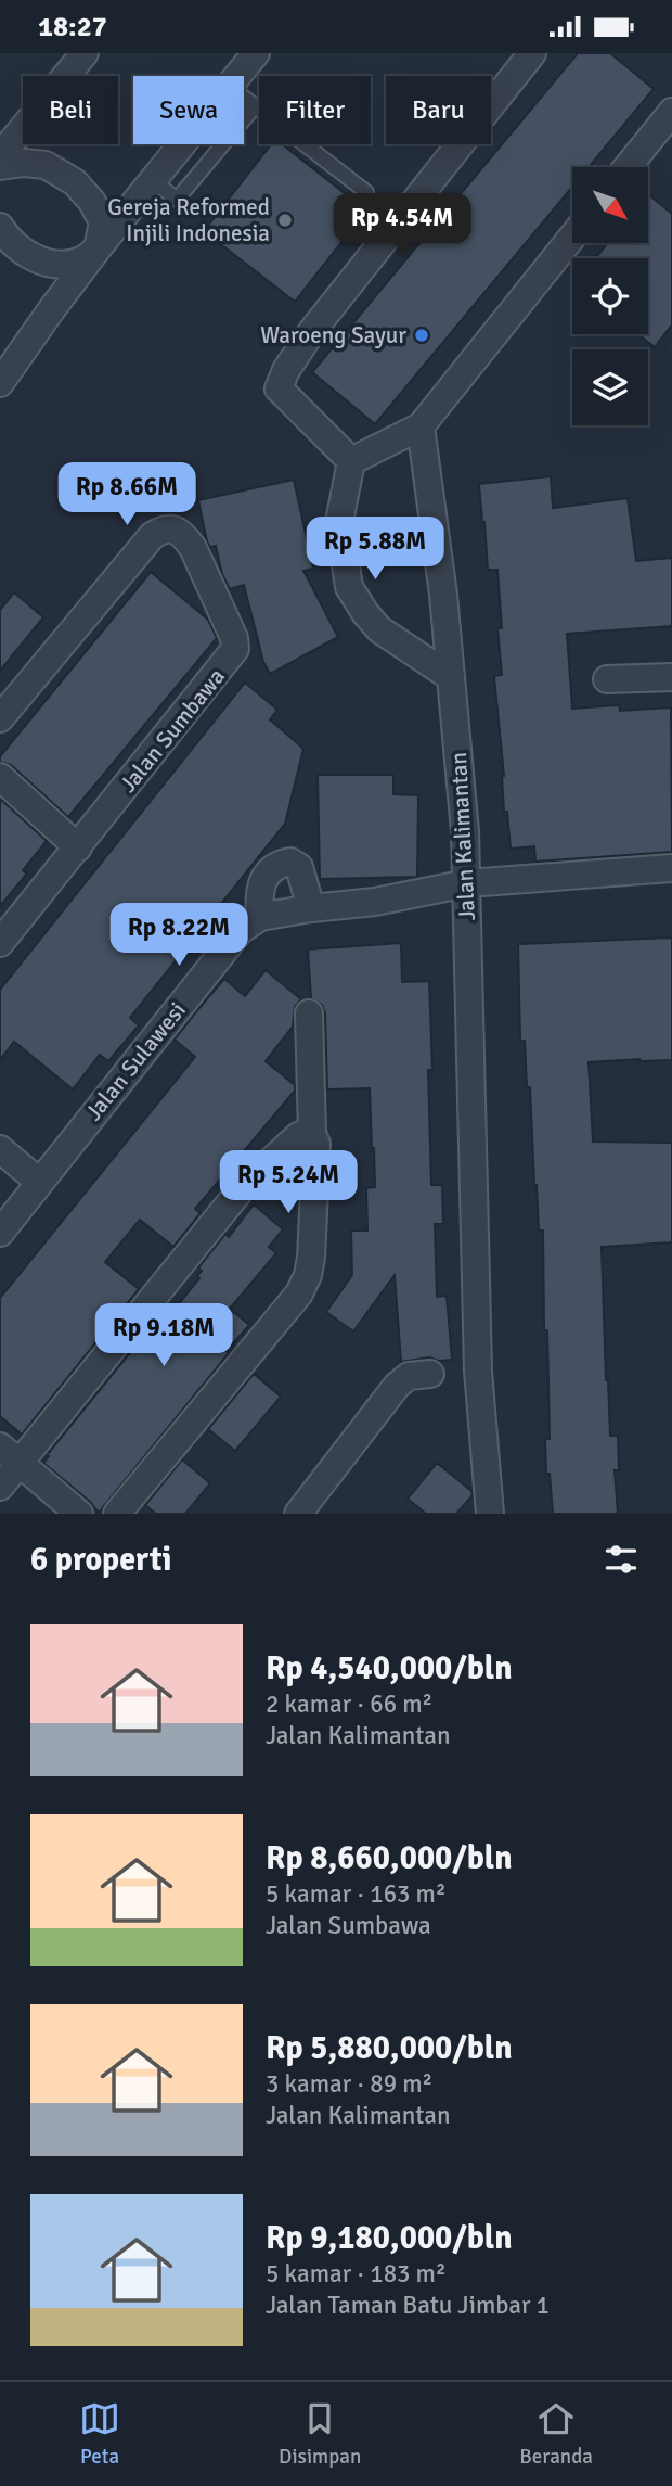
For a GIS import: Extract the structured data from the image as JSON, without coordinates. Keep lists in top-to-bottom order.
{
  "streets": {
    "street": ["Jalan Sumbawa", "Jalan Kalimantan", "Jalan Sulawesi"]
  },
  "places": ["Gereja Reformed Injili Indonesia", "Waroeng Sayur"],
  "north": "bottom right",
  "page": {
    "status": "18:27",
    "chip": [
      "Beli",
      "Sewa",
      "Filter",
      "Baru"
    ],
    "price": [
      "Rp 4.54M",
      "Rp 8.66M",
      "Rp 5.88M",
      "Rp 8.22M",
      "Rp 5.24M",
      "Rp 9.18M"
    ],
    "heading": "6 properti",
    "list": [
      {
        "name": "Rp 4,540,000/bln",
        "note": "2 kamar · 66 m² · Jalan Kalimantan"
      },
      {
        "name": "Rp 8,660,000/bln",
        "note": "5 kamar · 163 m² · Jalan Sumbawa"
      },
      {
        "name": "Rp 5,880,000/bln",
        "note": "3 kamar · 89 m² · Jalan Kalimantan"
      },
      {
        "name": "Rp 9,180,000/bln",
        "note": "5 kamar · 183 m² · Jalan Taman Batu Jimbar 1"
      }
    ],
    "tabs": ["Peta", "Disimpan", "Beranda"]
  }
}
